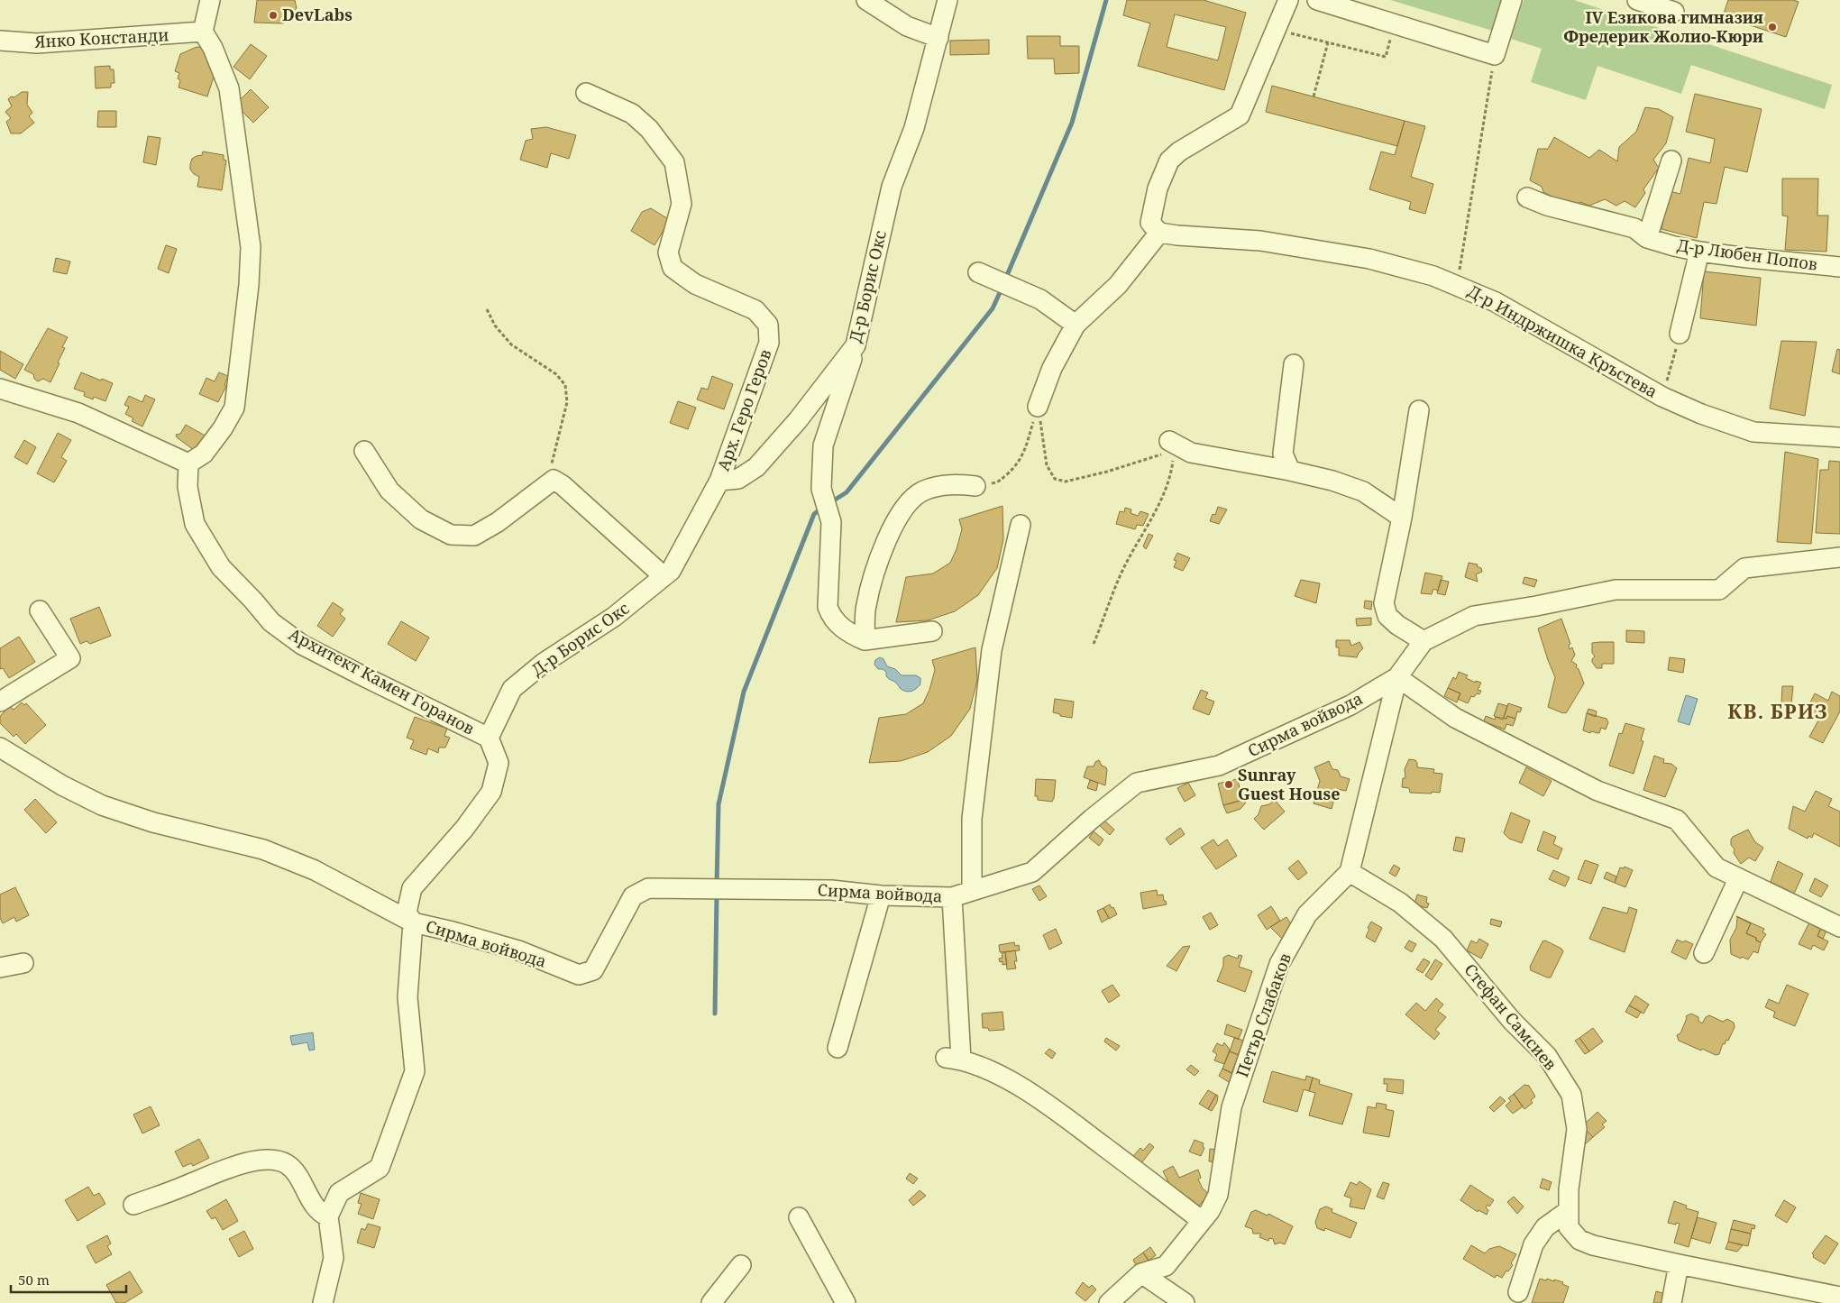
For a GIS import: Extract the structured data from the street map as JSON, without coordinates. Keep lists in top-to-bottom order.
{
  "streets": {
    "street": [
      "Янко Констанди",
      "Д-р Любен Попов",
      "Д-р Борис Окс",
      "Д-р Индржишка Кръстева",
      "Арх. Геро Геров",
      "Архитект Камен Горанов",
      "Сирма войвода",
      "Петър Слабаков",
      "Стефан Самсиев"
    ]
  },
  "crossings": [
    ["Д-р Борис Окс", "Арх. Геро Геров"],
    ["Д-р Борис Окс", "Архитект Камен Горанов"],
    ["Петър Слабаков", "Стефан Самсиев"]
  ],
  "districts": ["КВ. БРИЗ"],
  "places": ["DevLabs", "IV Езикова гимназия Фредерик Жолио-Кюри", "Sunray Guest House"],
  "scale_bar": "50 m"
}
